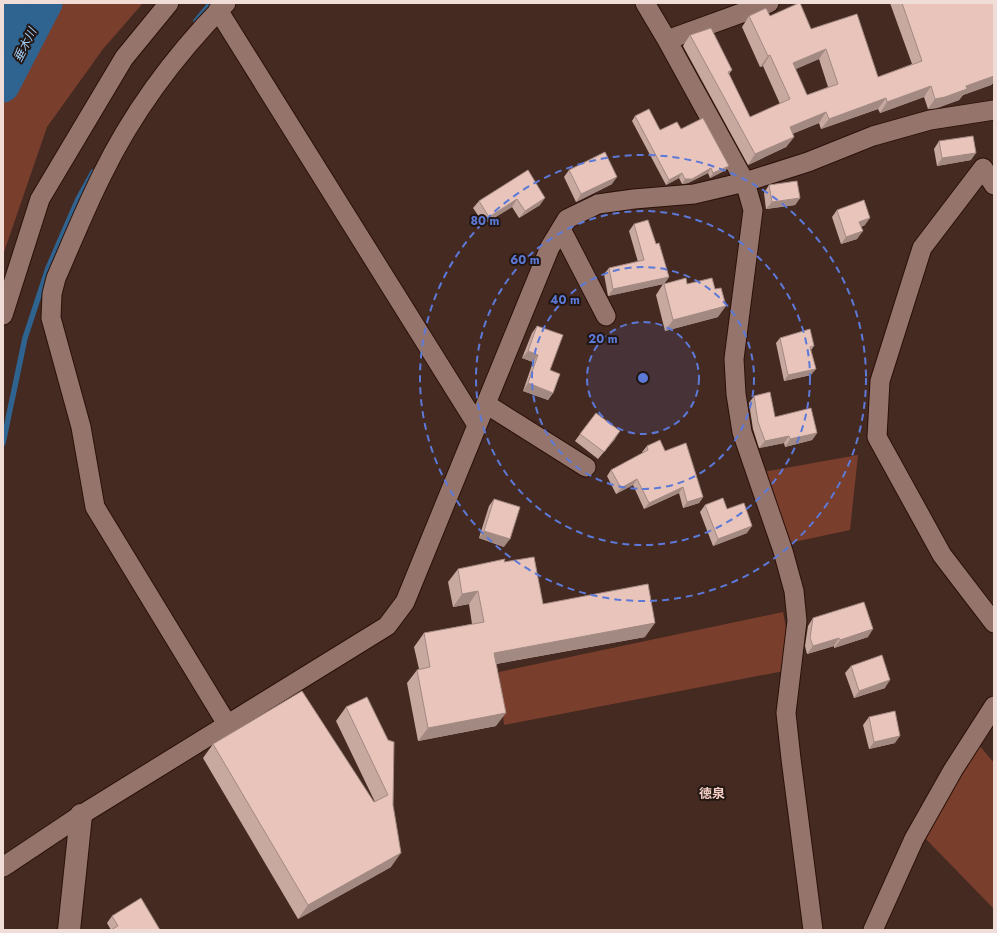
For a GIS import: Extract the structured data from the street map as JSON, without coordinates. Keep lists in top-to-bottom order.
{
  "districts": ["徳泉"],
  "water": ["垂木川"],
  "rings": [
    "80 m",
    "60 m",
    "40 m",
    "20 m"
  ]
}
